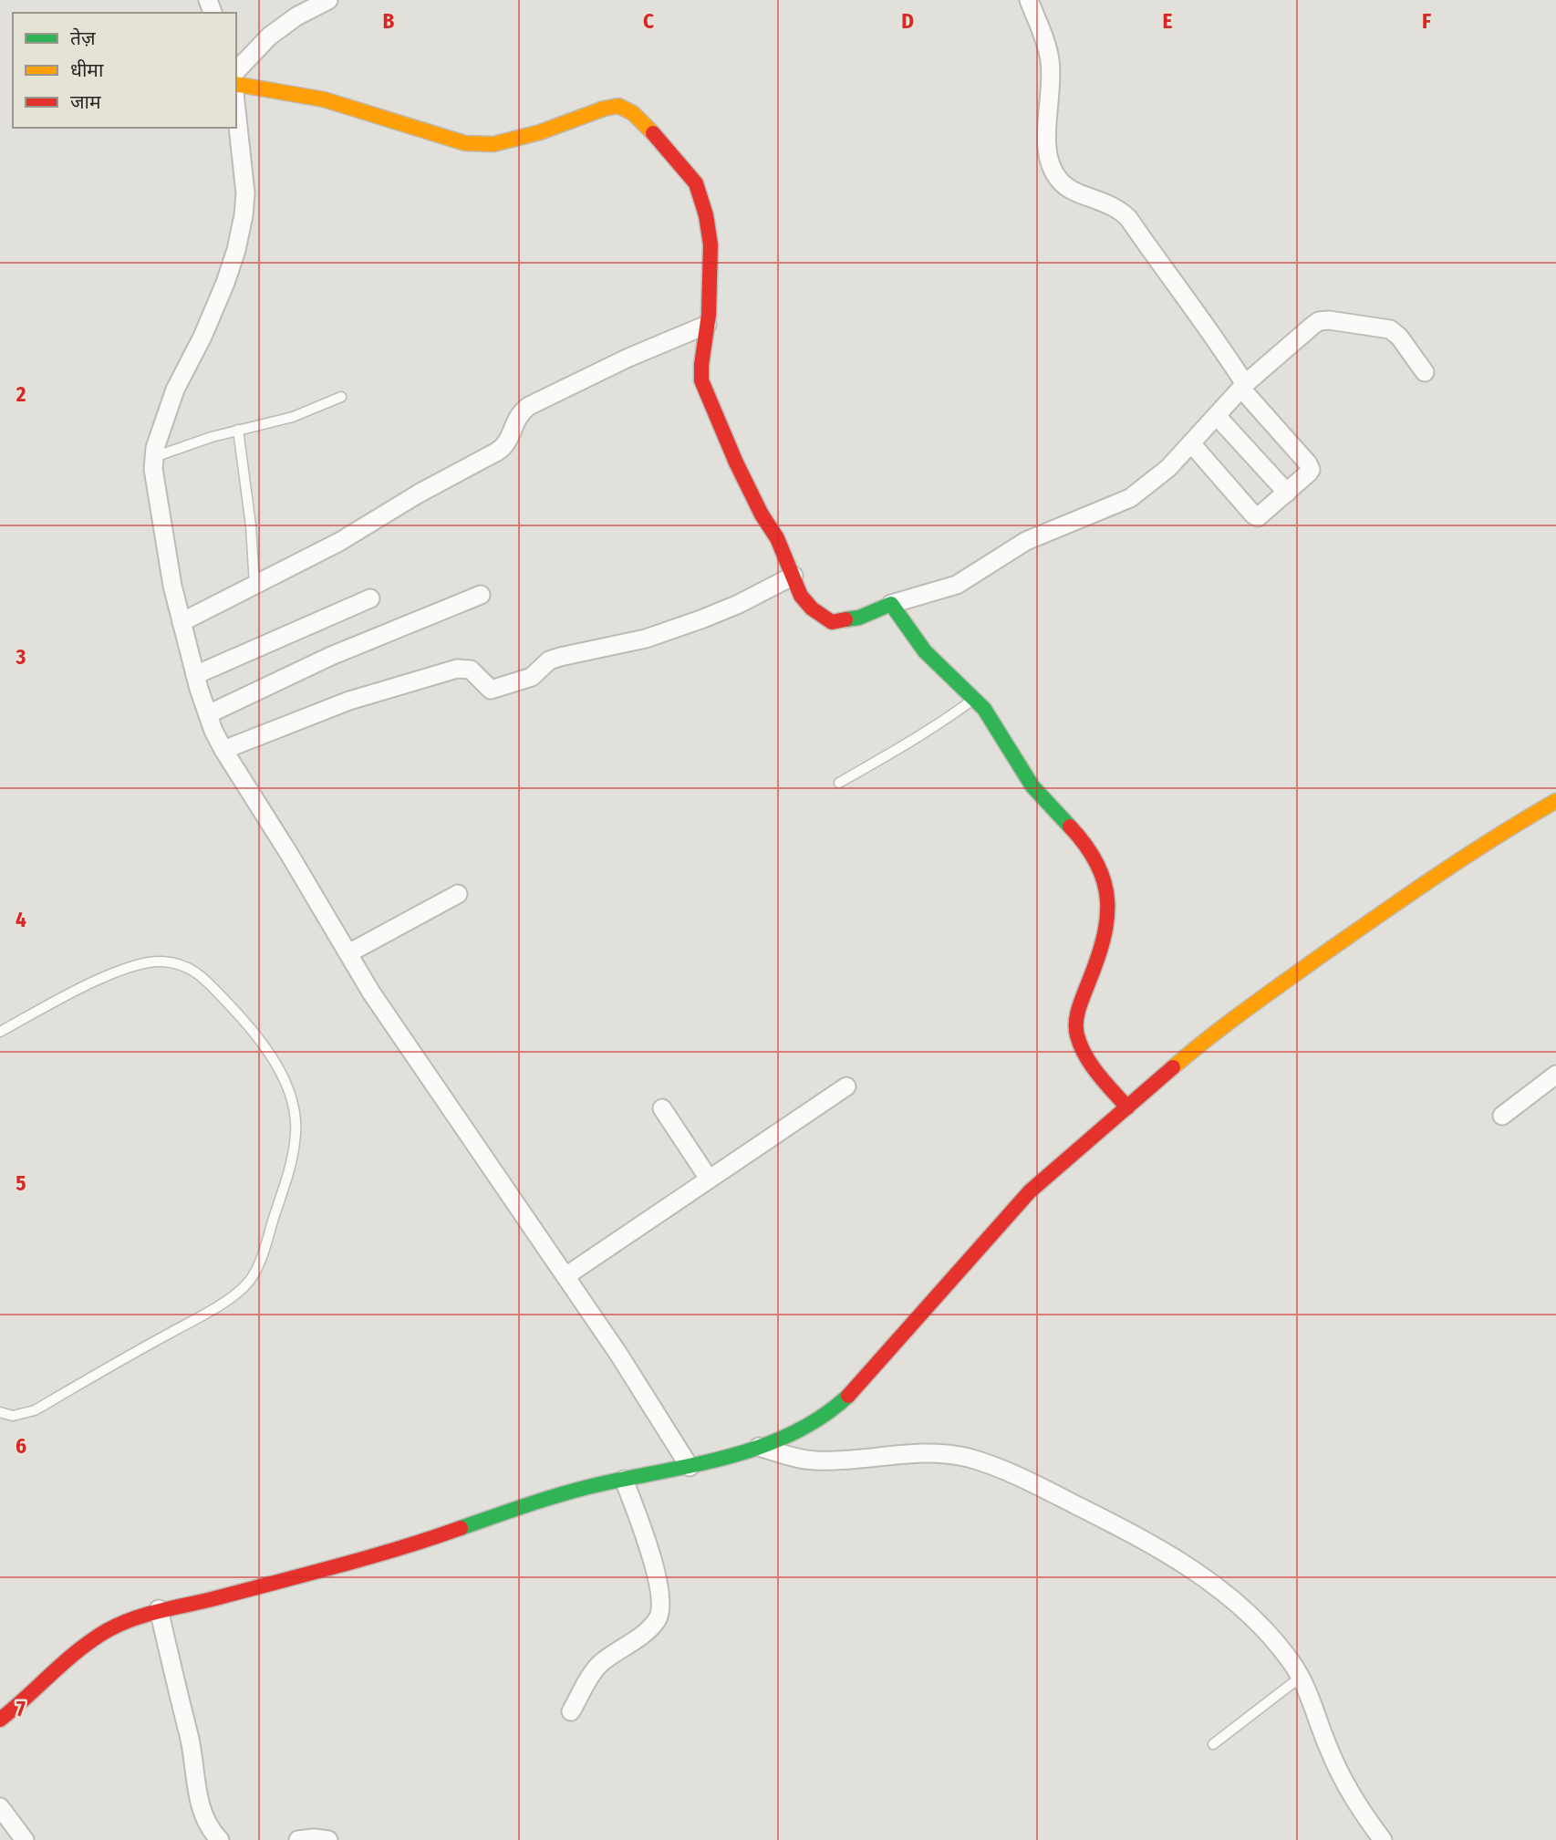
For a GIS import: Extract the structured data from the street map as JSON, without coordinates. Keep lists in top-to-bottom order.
{
  "legend": ["तेज़", "धीमा", "जाम"],
  "grid": {
    "columns": [
      "B",
      "C",
      "D",
      "E",
      "F"
    ],
    "rows": [
      "2",
      "3",
      "4",
      "5",
      "6",
      "7"
    ]
  }
}
